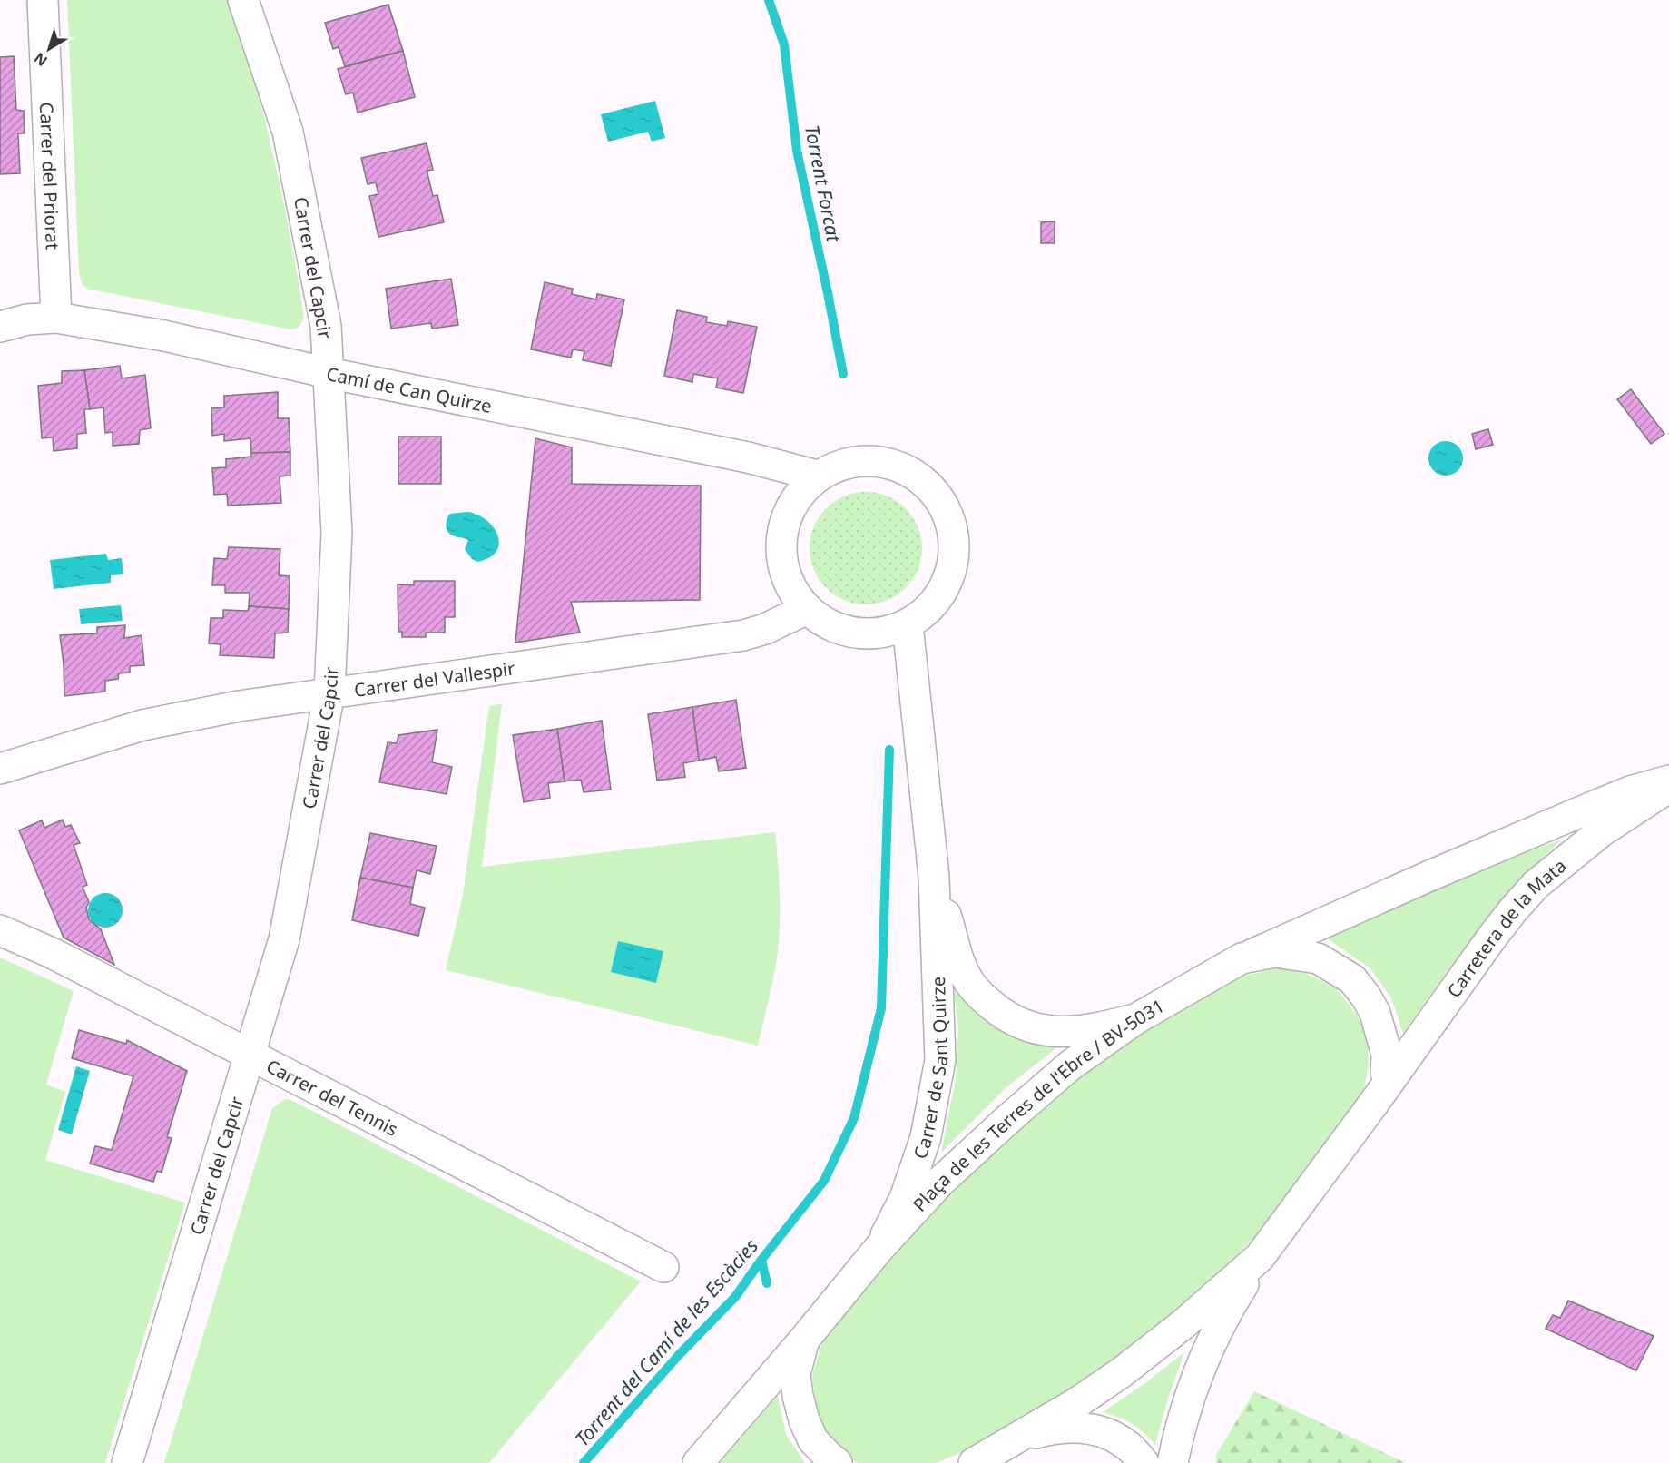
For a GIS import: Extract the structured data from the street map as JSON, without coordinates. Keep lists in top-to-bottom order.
{
  "streets": {
    "main road": [
      "Carrer del Priorat",
      "Carrer del Capcir",
      "Camí de Can Quirze",
      "Carrer del Vallespir",
      "Carretera de la Mata",
      "Carrer de Sant Quirze",
      "Carrer del Tennis",
      "Plaça de les Terres de l'Ebre / BV-5031"
    ]
  },
  "crossings": [
    ["Carrer del Priorat", "Camí de Can Quirze"],
    ["Carrer del Capcir", "Camí de Can Quirze"],
    ["Carrer del Capcir", "Carrer del Vallespir"],
    ["Carrer del Capcir", "Carrer del Tennis"],
    ["Camí de Can Quirze", "Carrer del Vallespir"],
    ["Camí de Can Quirze", "Carrer de Sant Quirze"],
    ["Carrer del Vallespir", "Carrer de Sant Quirze"],
    ["Carretera de la Mata", "Plaça de les Terres de l'Ebre / BV-5031"],
    ["Carrer de Sant Quirze", "Plaça de les Terres de l'Ebre / BV-5031"]
  ],
  "water": ["Torrent Forcat", "Torrent del Camí de les Escàcies"],
  "north": "bottom left"
}
